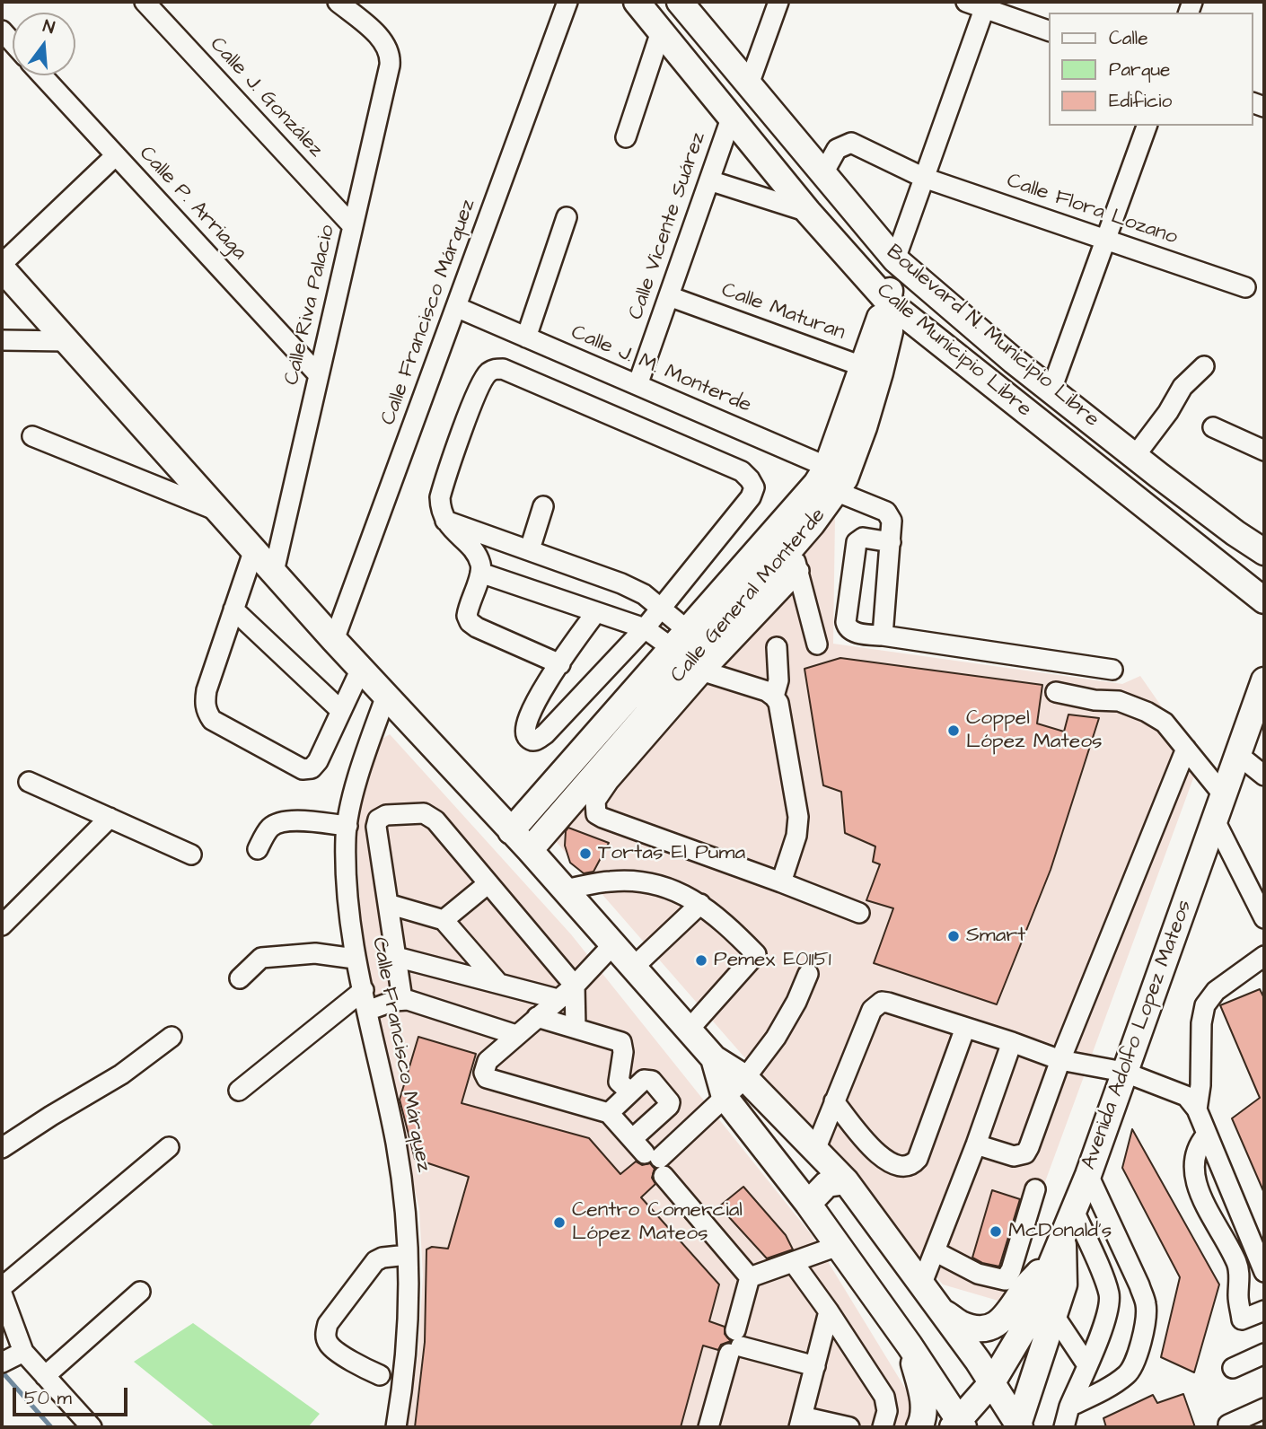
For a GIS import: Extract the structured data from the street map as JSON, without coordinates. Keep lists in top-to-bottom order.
{
  "streets": {
    "main road": [
      "Boulevard N. Municipio Libre",
      "Calle Municipio Libre",
      "Calle General Monterde",
      "Avenida Adolfo Lopez Mateos"
    ],
    "street": [
      "Calle J. González",
      "Calle P. Arriaga",
      "Calle Flora Lozano",
      "Calle Vicente Suárez",
      "Calle Riva Palacio",
      "Calle Francisco Márquez",
      "Calle Maturan",
      "Calle J. M. Monterde"
    ]
  },
  "crossings": [
    ["Calle J. González", "Calle Riva Palacio"],
    ["Calle P. Arriaga", "Calle Riva Palacio"],
    ["Calle Flora Lozano", "Boulevard N. Municipio Libre"],
    ["Calle Flora Lozano", "Calle General Monterde"],
    ["Calle Vicente Suárez", "Calle Maturan"],
    ["Calle Vicente Suárez", "Calle Municipio Libre"],
    ["Calle Vicente Suárez", "Calle J. M. Monterde"],
    ["Calle Francisco Márquez", "Calle J. M. Monterde"],
    ["Calle Maturan", "Calle General Monterde"],
    ["Boulevard N. Municipio Libre", "Calle General Monterde"],
    ["Calle Municipio Libre", "Calle General Monterde"],
    ["Calle J. M. Monterde", "Calle General Monterde"]
  ],
  "places": [
    "Coppel López Mateos",
    "Tortas El Puma",
    "Smart",
    "Pemex E01151",
    "Centro Comercial López Mateos",
    "McDonald's"
  ],
  "legend": ["Calle", "Parque", "Edificio"],
  "scale_bar": "50 m",
  "north": "top"
}
